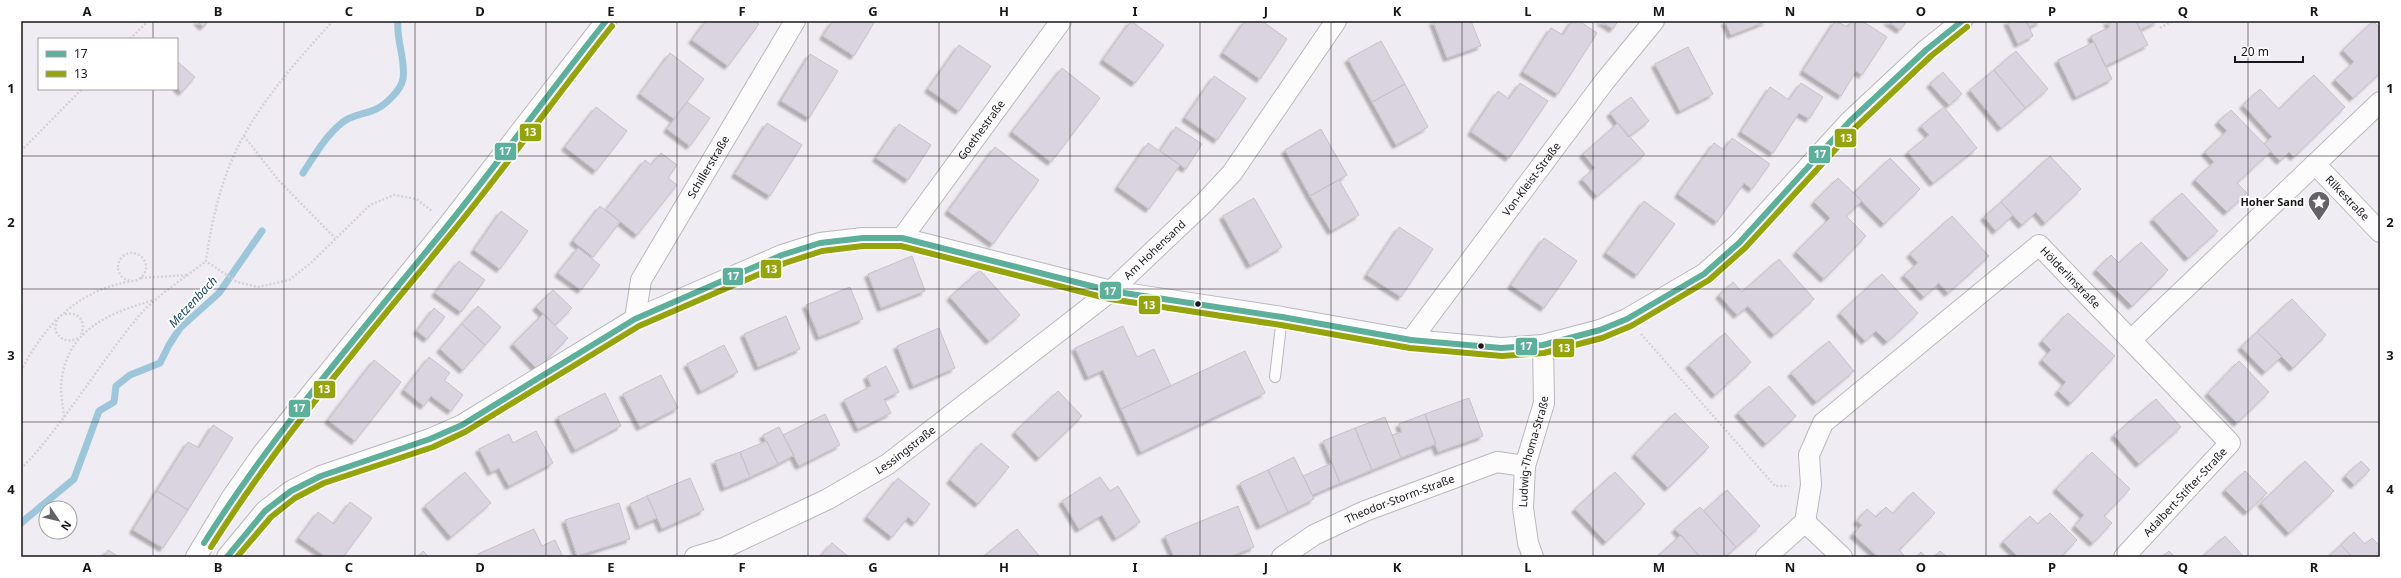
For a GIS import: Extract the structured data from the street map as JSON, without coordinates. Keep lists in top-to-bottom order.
{
  "streets": {
    "street": [
      "Goethestraße",
      "Schillerstraße",
      "Von-Kleist-Straße",
      "Rilkestraße",
      "Am Hohensand",
      "Hölderlinstraße",
      "Lessingstraße",
      "Ludwig-Thoma-Straße",
      "Adalbert-Stifter-Straße",
      "Theodor-Storm-Straße"
    ]
  },
  "crossings": [
    ["Am Hohensand", "Lessingstraße"],
    ["Hölderlinstraße", "Adalbert-Stifter-Straße"],
    ["Ludwig-Thoma-Straße", "Theodor-Storm-Straße"]
  ],
  "water": ["Metzenbach"],
  "places": {
    "place": ["Hoher Sand"]
  },
  "lines": ["transit line 17", "transit line 13"],
  "legend": ["17", "13"],
  "scale_bar": "20 m",
  "north": "bottom right",
  "grid": {
    "columns": [
      "A",
      "B",
      "C",
      "D",
      "E",
      "F",
      "G",
      "H",
      "I",
      "J",
      "K",
      "L",
      "M",
      "N",
      "O",
      "P",
      "Q",
      "R"
    ],
    "rows": [
      "1",
      "2",
      "3",
      "4"
    ]
  }
}
